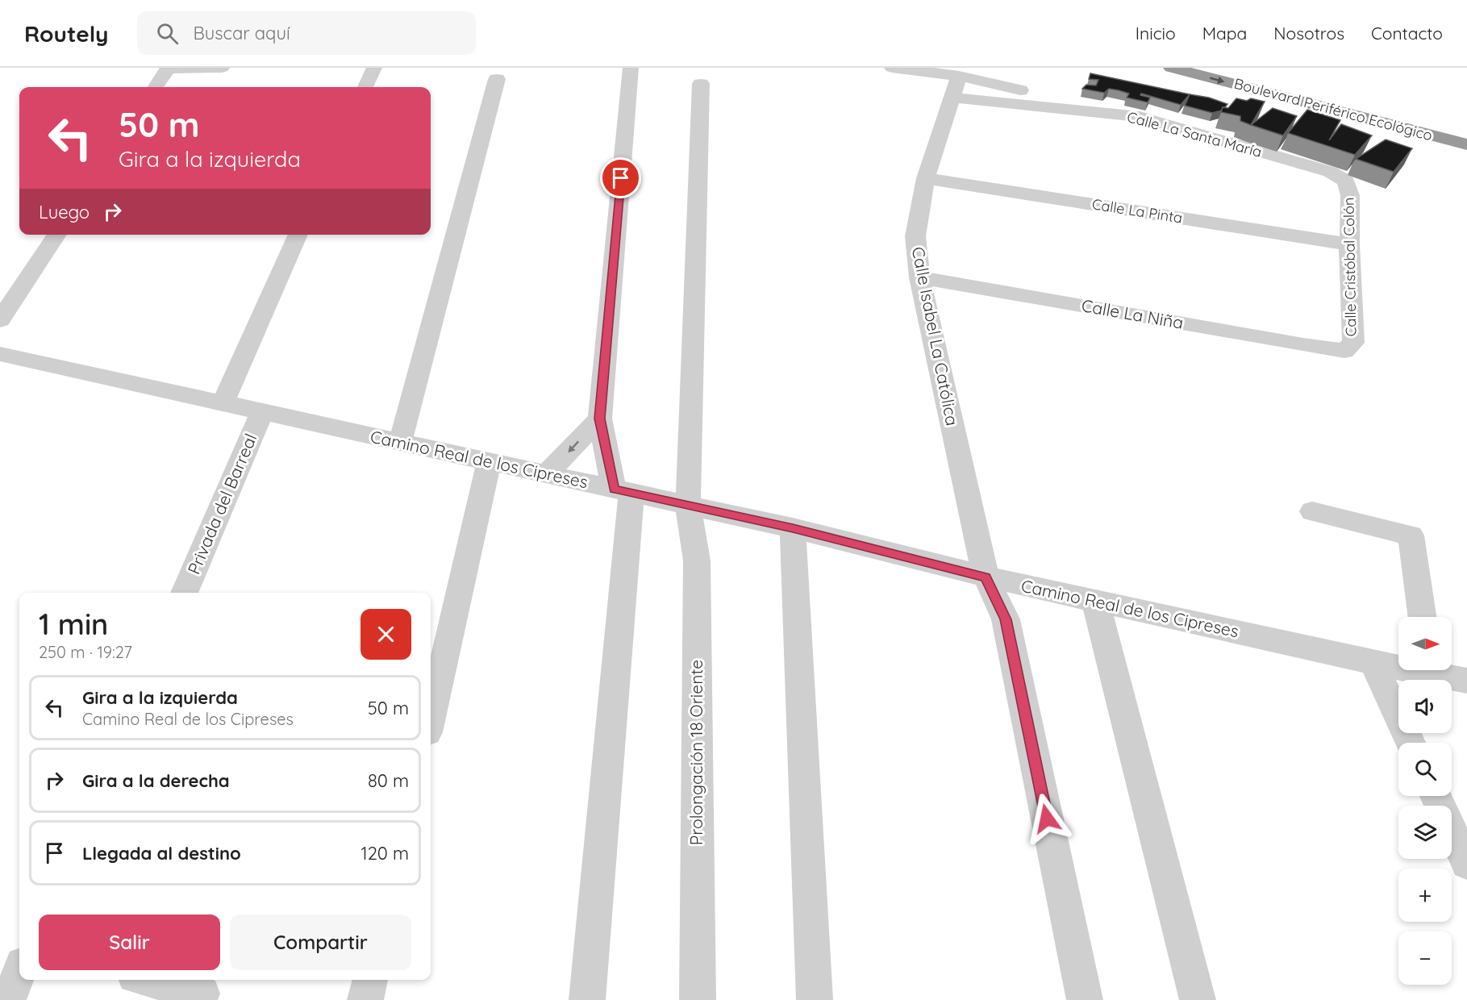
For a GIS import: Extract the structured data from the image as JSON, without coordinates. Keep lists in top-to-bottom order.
{
  "streets": {
    "highway": ["Boulevard Periférico Ecológico"],
    "street": [
      "Calle La Santa María",
      "Calle La Pinta",
      "Calle Cristóbal Colón",
      "Calle La Niña",
      "Calle Isabel La Católica",
      "Camino Real de los Cipreses",
      "Privada del Barreal",
      "Prolongación 18 Oriente"
    ]
  },
  "crossings": [
    ["Calle La Santa María", "Calle Cristóbal Colón"],
    ["Calle La Santa María", "Calle Isabel La Católica"],
    ["Calle La Pinta", "Calle Cristóbal Colón"],
    ["Calle La Pinta", "Calle Isabel La Católica"],
    ["Calle Cristóbal Colón", "Calle La Niña"],
    ["Calle La Niña", "Calle Isabel La Católica"],
    ["Calle Isabel La Católica", "Camino Real de los Cipreses"],
    ["Camino Real de los Cipreses", "Privada del Barreal"],
    ["Camino Real de los Cipreses", "Prolongación 18 Oriente"]
  ],
  "one_way": ["Boulevard Periférico Ecológico"],
  "north": "right",
  "page": {
    "header": "Routely",
    "search": "Buscar aquí",
    "nav": [
      "Inicio",
      "Mapa",
      "Nosotros",
      "Contacto"
    ],
    "turn": ["50 m", "Gira a la izquierda"],
    "then": "Luego",
    "heading": ["1 min", "250 m · 19:27"],
    "map_buttons": ["+", "−"],
    "list": [
      {
        "name": "Gira a la izquierda",
        "note": "Camino Real de los Cipreses",
        "value": "50 m"
      },
      {
        "name": "Gira a la derecha",
        "value": "80 m"
      },
      {
        "name": "Llegada al destino",
        "value": "120 m"
      }
    ],
    "buttons": ["Salir", "Compartir"]
  }
}
